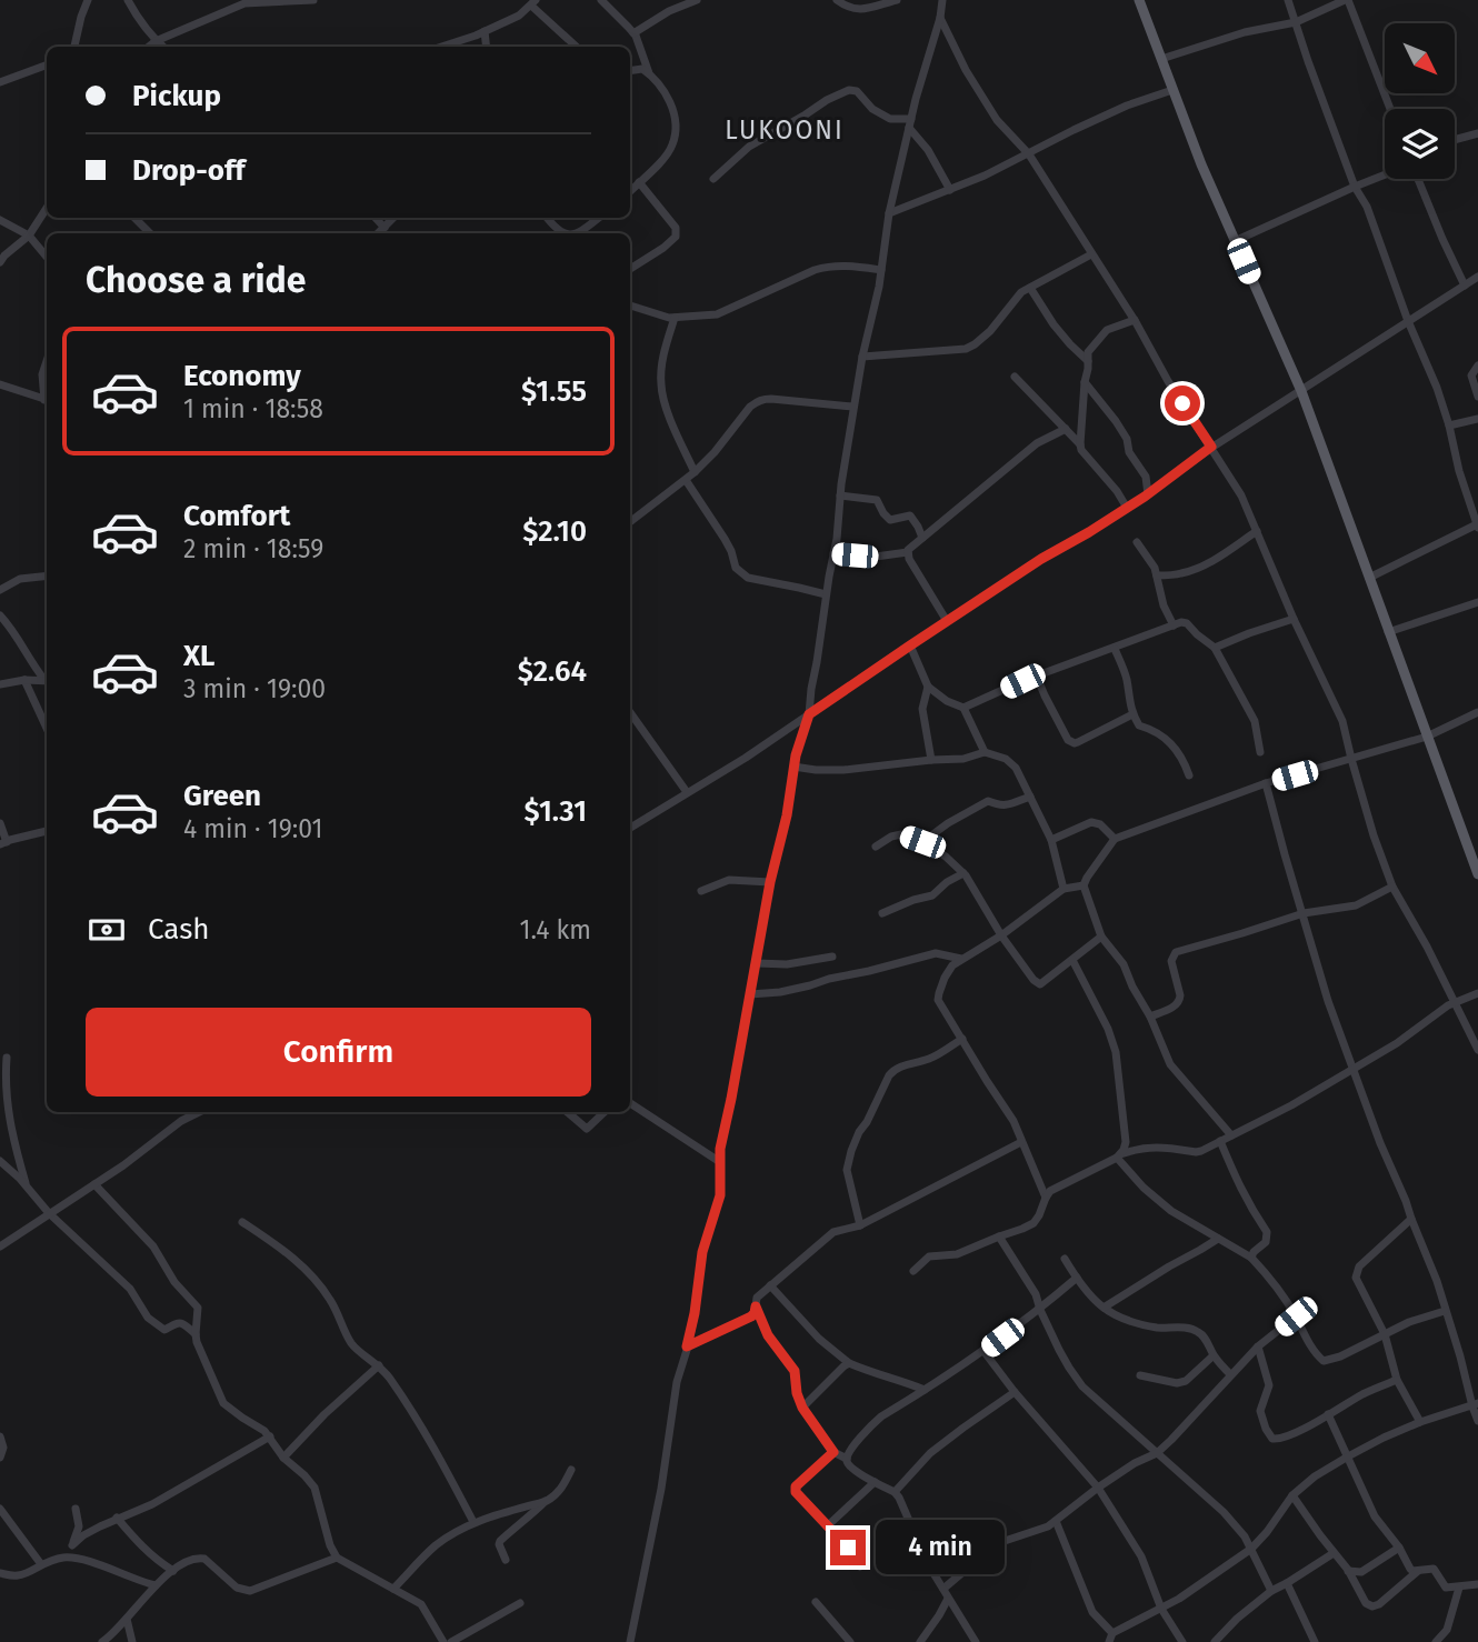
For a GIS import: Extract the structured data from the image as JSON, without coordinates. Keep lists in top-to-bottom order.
{
  "districts": ["LUKOONI"],
  "north": "bottom right",
  "page": {
    "banner": ["Pickup", "Drop-off"],
    "heading": "Choose a ride",
    "list": [
      {
        "name": "Economy",
        "note": "1 min · 18:58",
        "value": "$1.55"
      },
      {
        "name": "Comfort",
        "note": "2 min · 18:59",
        "value": "$2.10"
      },
      {
        "name": "XL",
        "note": "3 min · 19:00",
        "value": "$2.64"
      },
      {
        "name": "Green",
        "note": "4 min · 19:01",
        "value": "$1.31"
      }
    ],
    "pay": ["Cash", "1.4 km"],
    "buttons": "Confirm",
    "bubble": "4 min"
  }
}
